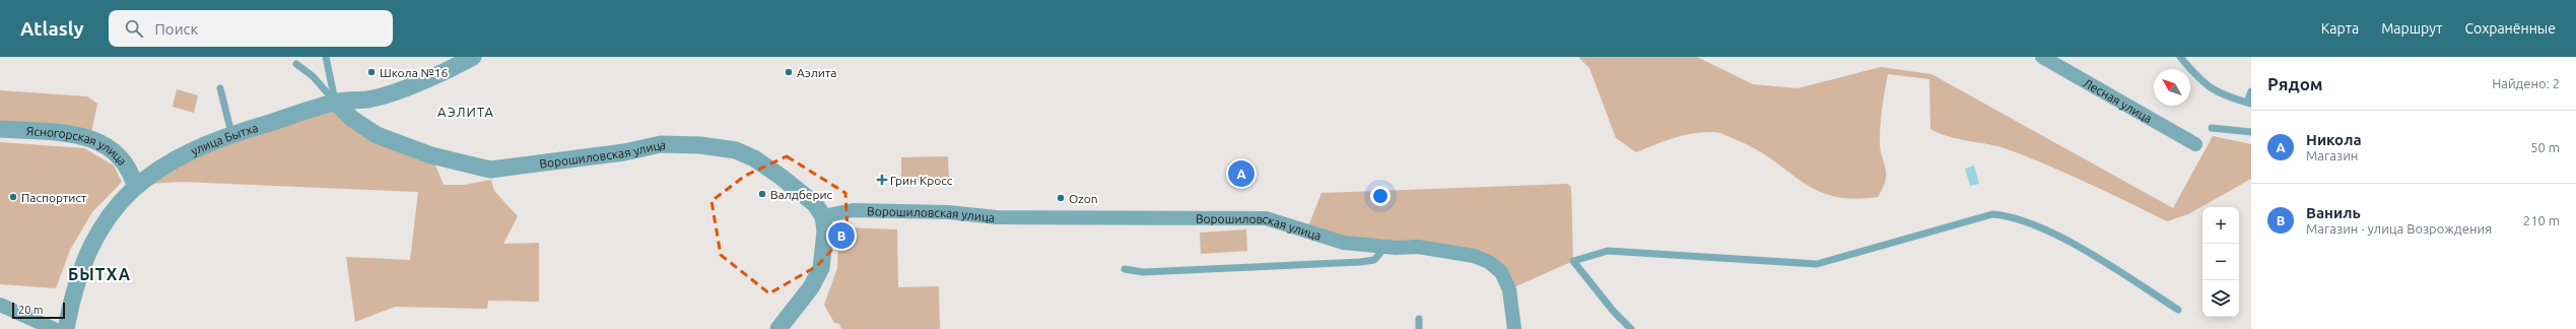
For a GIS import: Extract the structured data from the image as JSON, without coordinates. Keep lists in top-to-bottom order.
{
  "streets": {
    "street": [
      "Лесная улица",
      "улица Бытха",
      "Ясногорская улица",
      "Ворошиловская улица"
    ]
  },
  "crossings": [
    ["улица Бытха", "Ясногорская улица"],
    ["улица Бытха", "Ворошиловская улица"]
  ],
  "districts": ["АЭЛИТА", "БЫТХА"],
  "places": {
    "other": [
      "Школа №16",
      "Аэлита",
      "Валдберис",
      "Паспортист",
      "Ozon"
    ],
    "health": ["Грин Кросс"]
  },
  "scale_bar": "20 m",
  "north": "top left",
  "page": {
    "header": "Atlasly",
    "search": "Поиск",
    "nav": ["Карта", "Маршрут", "Сохранённые"],
    "heading": ["Рядом", "Найдено: 2"],
    "list": [
      {
        "mark": "A",
        "name": "Никола",
        "note": "Магазин",
        "value": "50 m"
      },
      {
        "mark": "B",
        "name": "Ваниль",
        "note": "Магазин · улица Возрождения",
        "value": "210 m"
      }
    ],
    "pins": ["A", "B"],
    "map_buttons": ["+", "−"],
    "scale": "20 m"
  }
}
